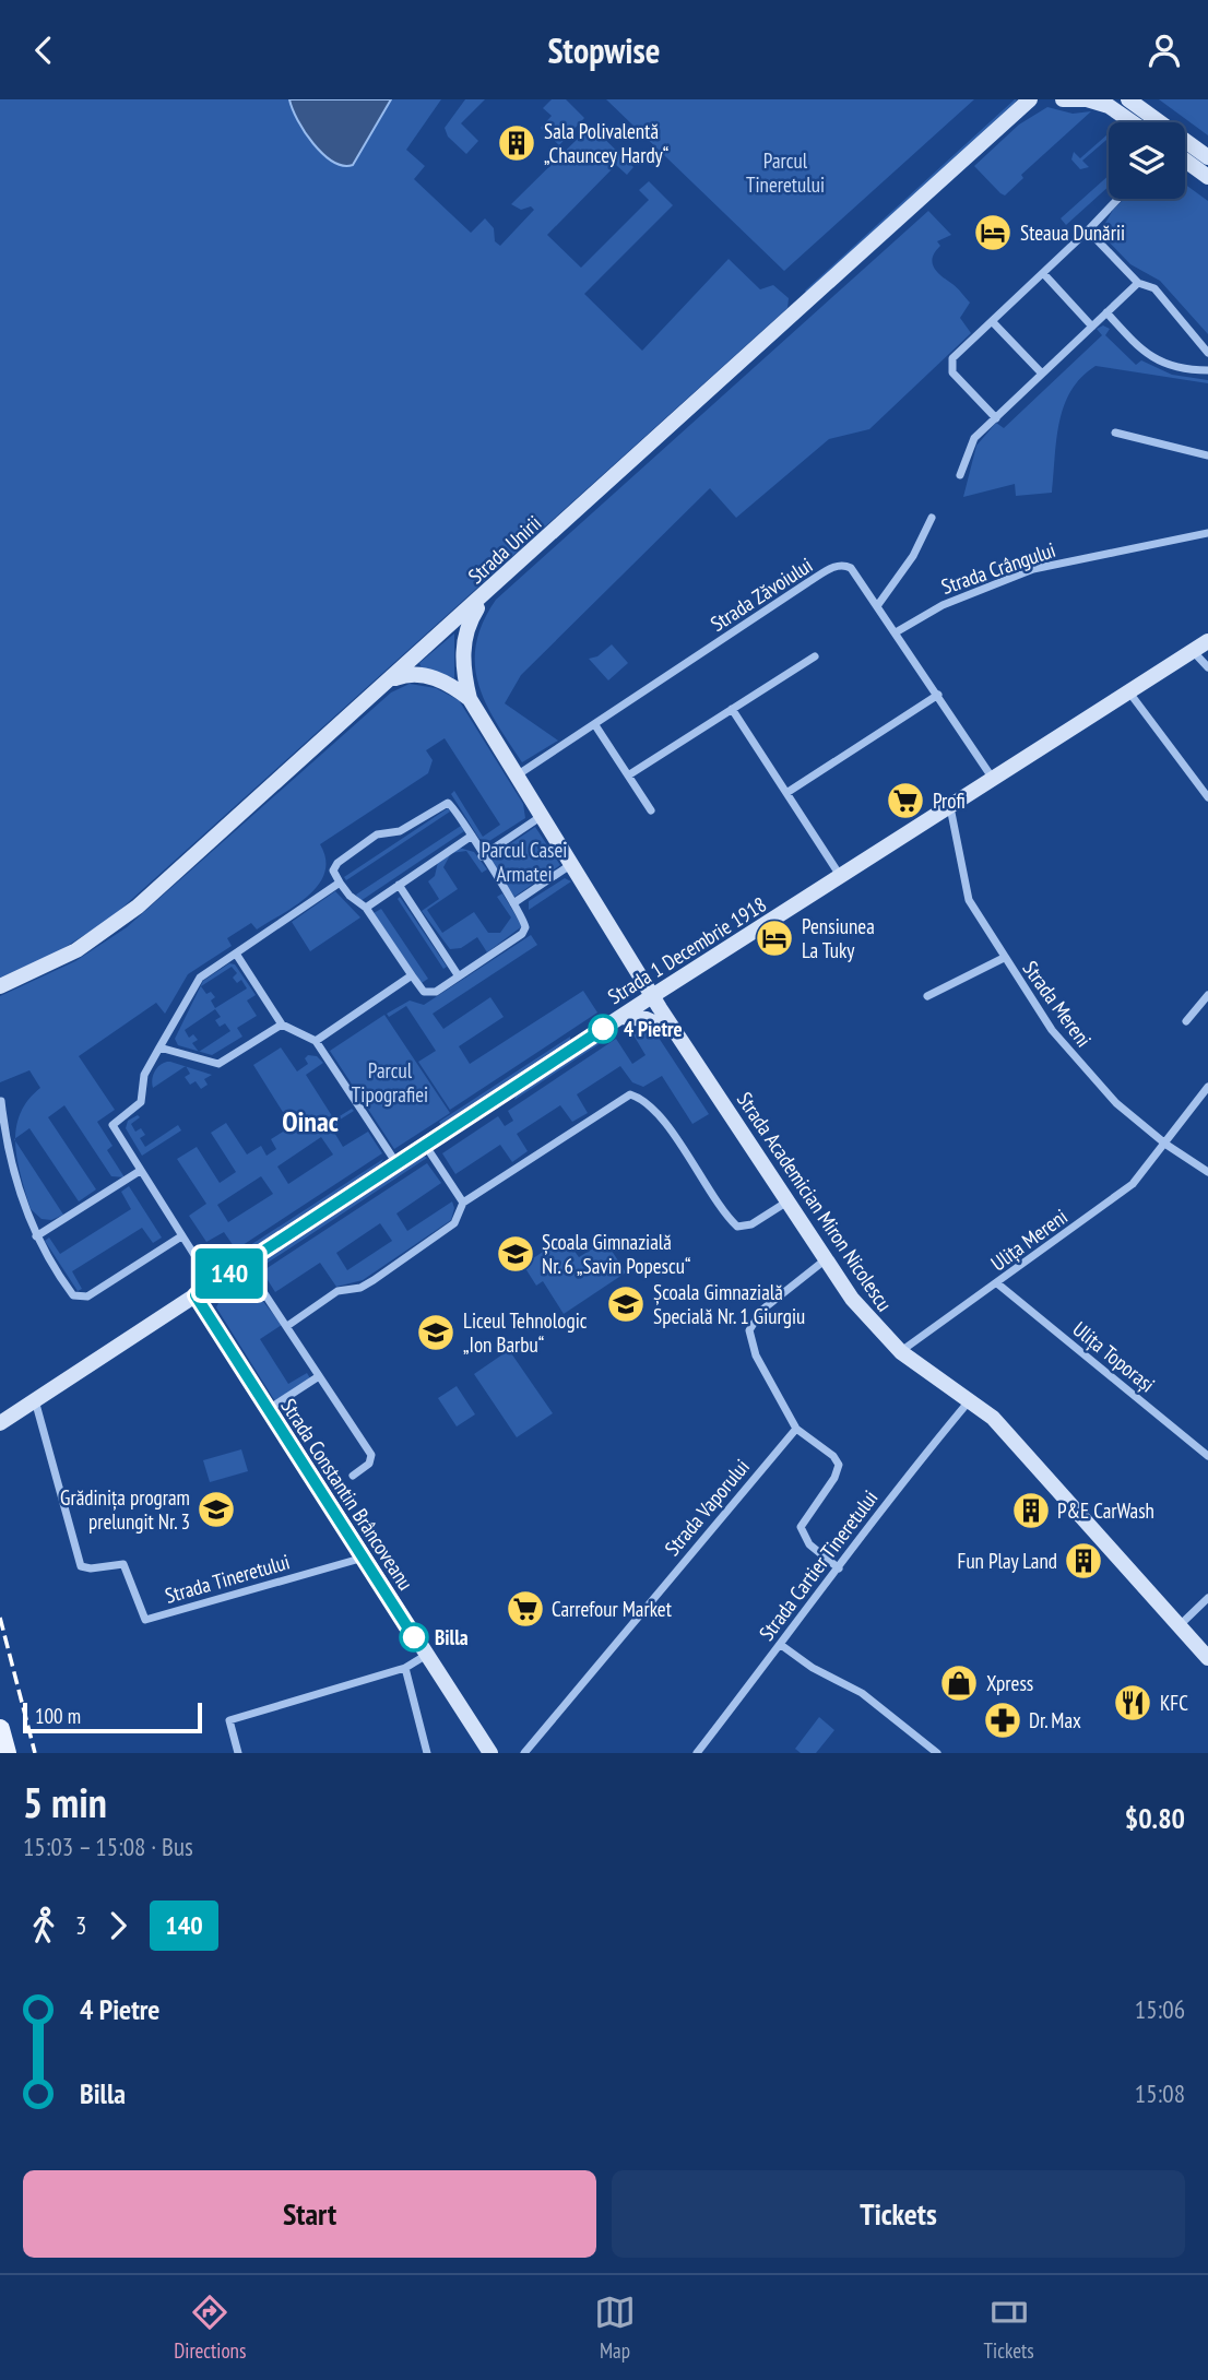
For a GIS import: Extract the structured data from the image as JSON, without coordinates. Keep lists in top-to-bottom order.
{
  "streets": {
    "main road": [
      "Strada Unirii",
      "Strada 1 Decembrie 1918",
      "Strada Academician Miron Nicolescu",
      "Strada Constantin Brâncoveanu"
    ],
    "street": [
      "Strada Crângului",
      "Strada Zăvoiului",
      "Strada Mereni",
      "Ulița Mereni",
      "Ulița Toporași",
      "Strada Vaporului",
      "Strada Cartier Tineretului",
      "Strada Tineretului"
    ]
  },
  "crossings": [
    ["Strada Unirii", "Strada Academician Miron Nicolescu"],
    ["Strada Crângului", "Strada Zăvoiului"],
    ["Strada Zăvoiului", "Strada 1 Decembrie 1918"],
    ["Strada Zăvoiului", "Strada Academician Miron Nicolescu"],
    ["Strada 1 Decembrie 1918", "Strada Mereni"],
    ["Strada 1 Decembrie 1918", "Strada Academician Miron Nicolescu"],
    ["Strada 1 Decembrie 1918", "Strada Constantin Brâncoveanu"],
    ["Strada 1 Decembrie 1918", "Strada Tineretului"],
    ["Strada Mereni", "Ulița Mereni"],
    ["Strada Academician Miron Nicolescu", "Ulița Mereni"],
    ["Strada Academician Miron Nicolescu", "Strada Cartier Tineretului"],
    ["Ulița Mereni", "Ulița Toporași"],
    ["Strada Constantin Brâncoveanu", "Strada Tineretului"]
  ],
  "districts": ["Oinac"],
  "parks": ["Parcul Tineretului", "Parcul Casei Armatei", "Parcul Tipografiei"],
  "places": {
    "building": ["Sala Polivalentă „Chauncey Hardy“", "P&E CarWash", "Fun Play Land"],
    "hotel": ["Steaua Dunării", "Pensiunea La Tuky"],
    "supermarket": ["Profi", "Carrefour Market"],
    "other": ["4 Pietre", "Billa"],
    "school or university": [
      "Școala Gimnazială Nr. 6 „Savin Popescu“",
      "Școala Gimnazială Specială Nr. 1 Giurgiu",
      "Liceul Tehnologic „Ion Barbu“",
      "Grădinița program prelungit Nr. 3"
    ],
    "shop": ["Xpress"],
    "restaurant": ["KFC"],
    "pharmacy": ["Dr. Max"]
  },
  "lines": ["bus line 140"],
  "scale_bar": "100 m",
  "page": {
    "header": "Stopwise",
    "on_map": "140",
    "scale": "100 m",
    "heading": ["5 min", "15:03 – 15:08 · Bus", "$0.80"],
    "legs": ["3", "140"],
    "list": [
      {
        "name": "4 Pietre",
        "value": "15:06"
      },
      {
        "name": "Billa",
        "value": "15:08"
      }
    ],
    "buttons": ["Start", "Tickets"],
    "tabs": ["Directions", "Map", "Tickets"]
  }
}
